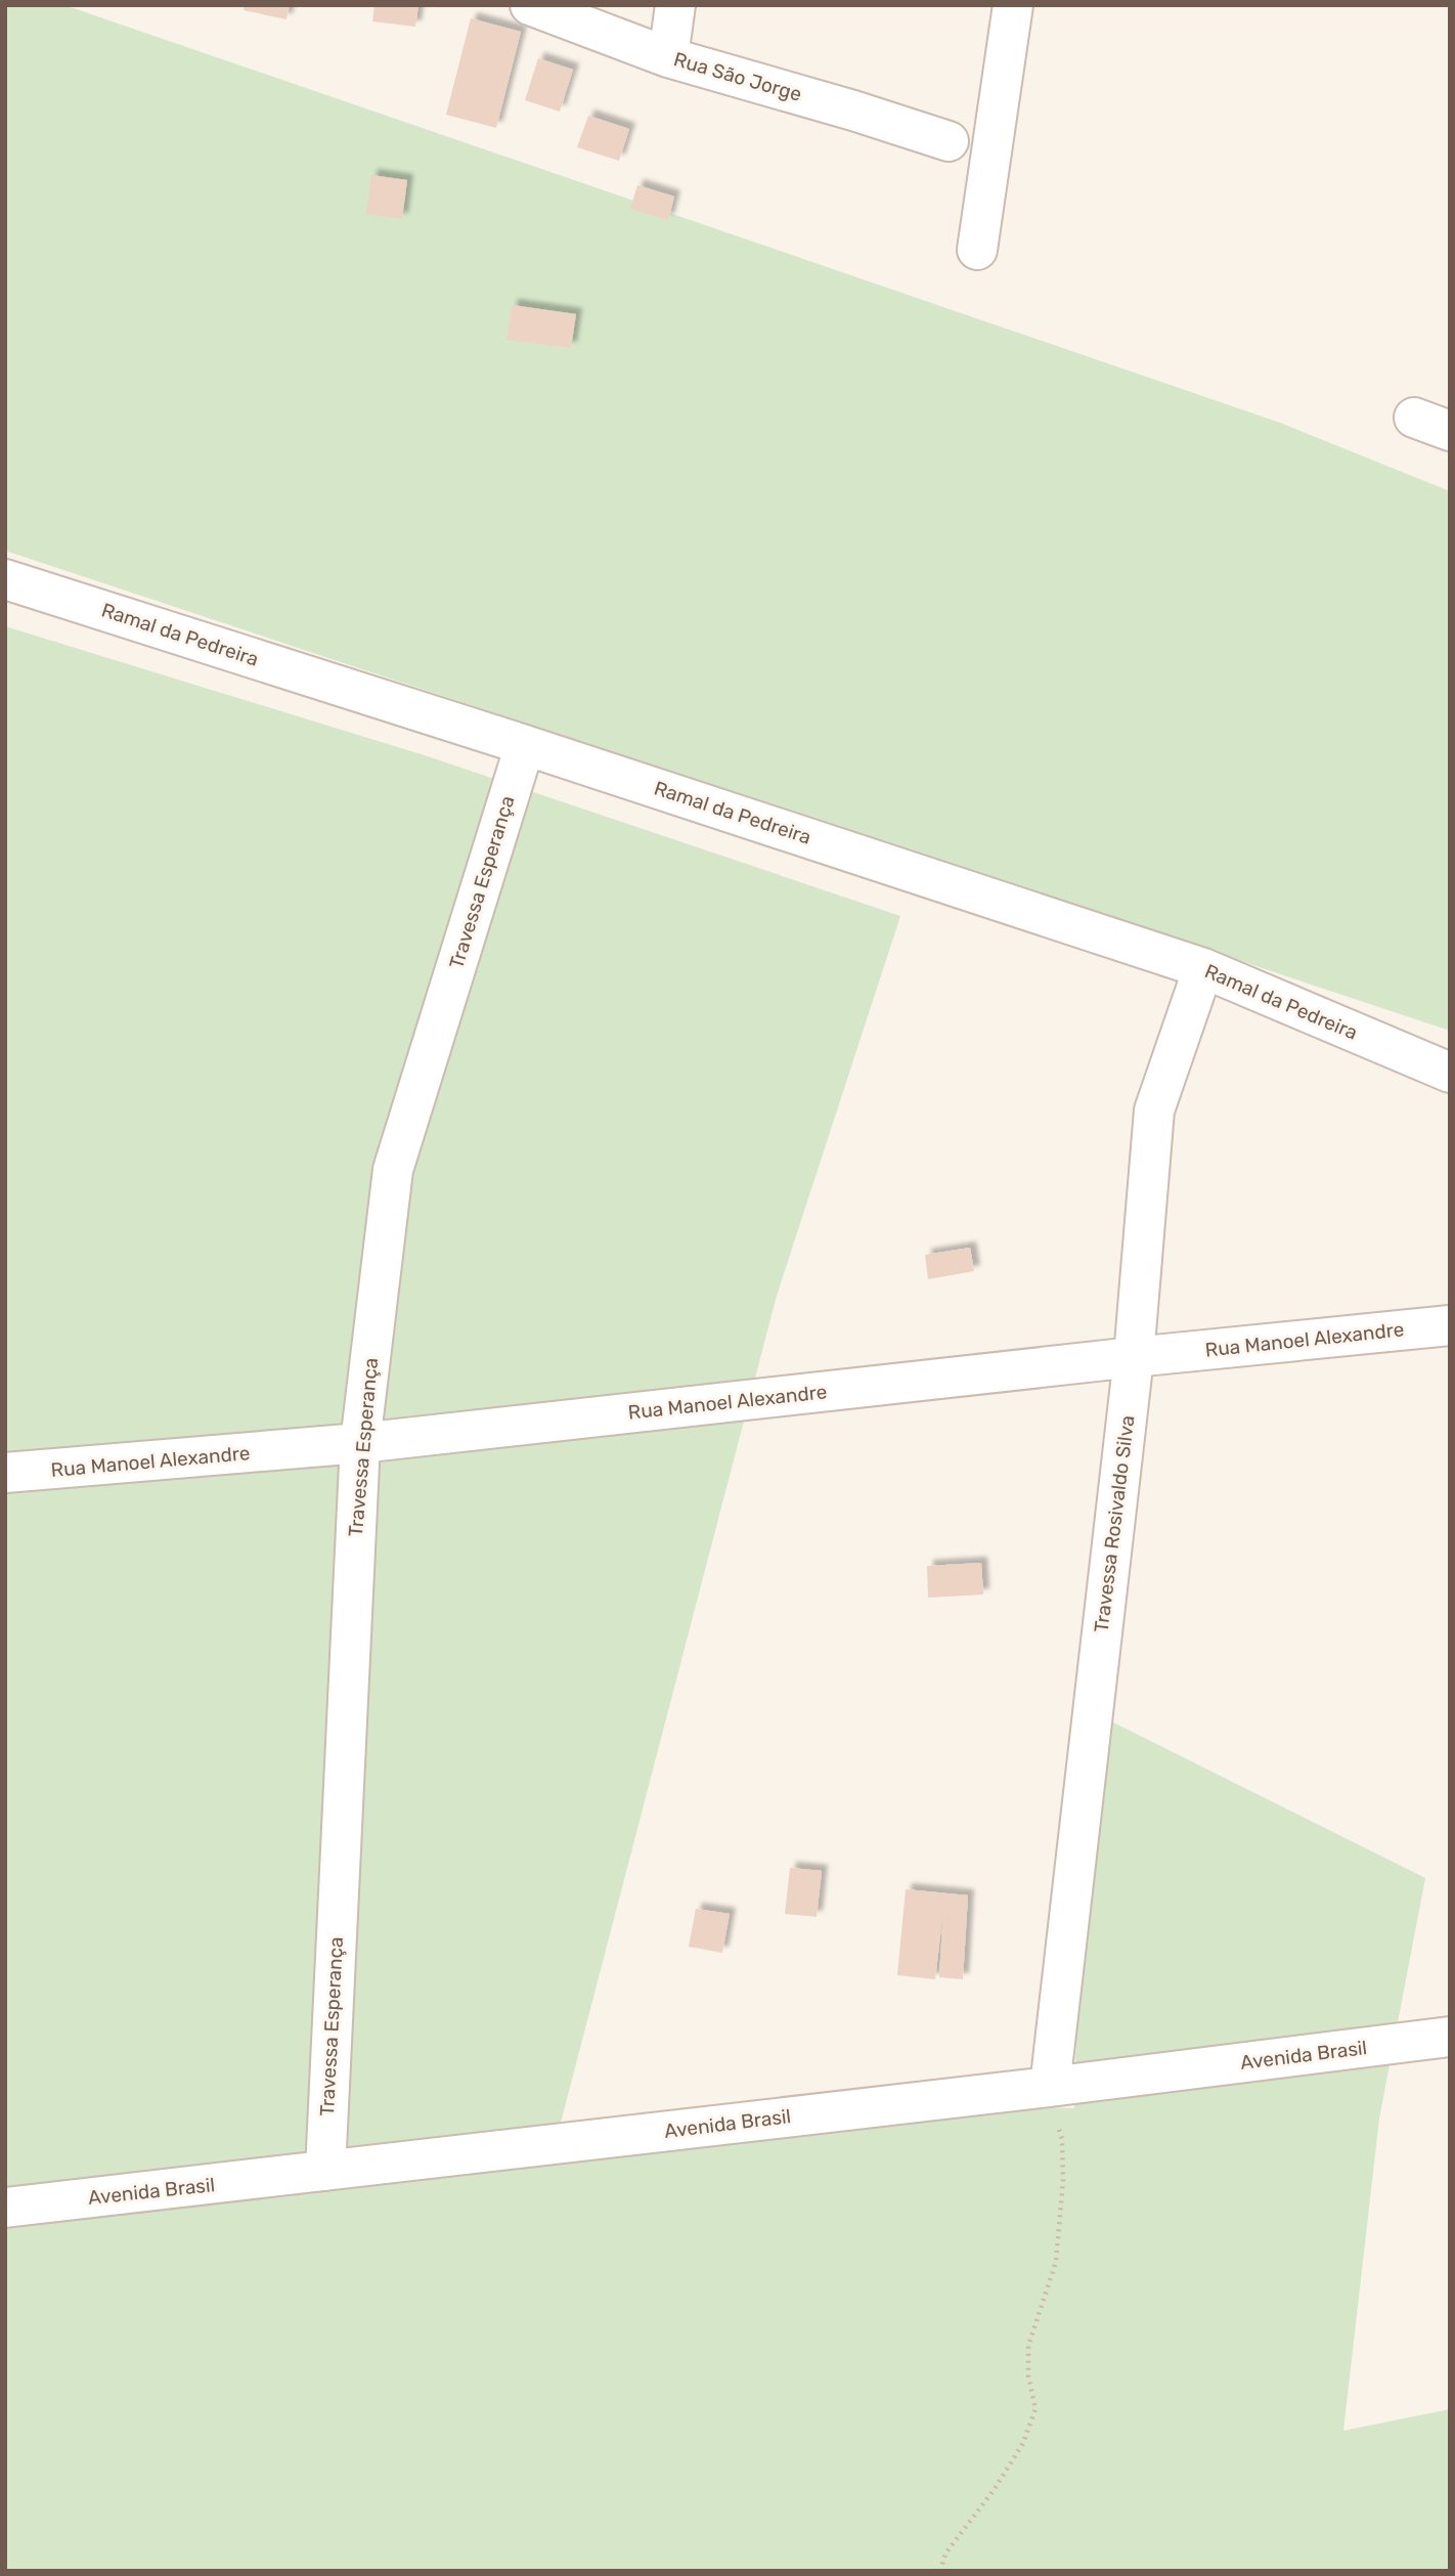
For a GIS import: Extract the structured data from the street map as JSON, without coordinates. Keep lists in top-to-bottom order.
{
  "streets": {
    "street": [
      "Rua São Jorge",
      "Ramal da Pedreira",
      "Travessa Esperança",
      "Rua Manoel Alexandre",
      "Travessa Rosivaldo Silva",
      "Avenida Brasil"
    ]
  },
  "crossings": [
    ["Ramal da Pedreira", "Travessa Esperança"],
    ["Ramal da Pedreira", "Travessa Rosivaldo Silva"],
    ["Travessa Esperança", "Rua Manoel Alexandre"],
    ["Travessa Esperança", "Avenida Brasil"],
    ["Rua Manoel Alexandre", "Travessa Rosivaldo Silva"],
    ["Travessa Rosivaldo Silva", "Avenida Brasil"]
  ]
}
